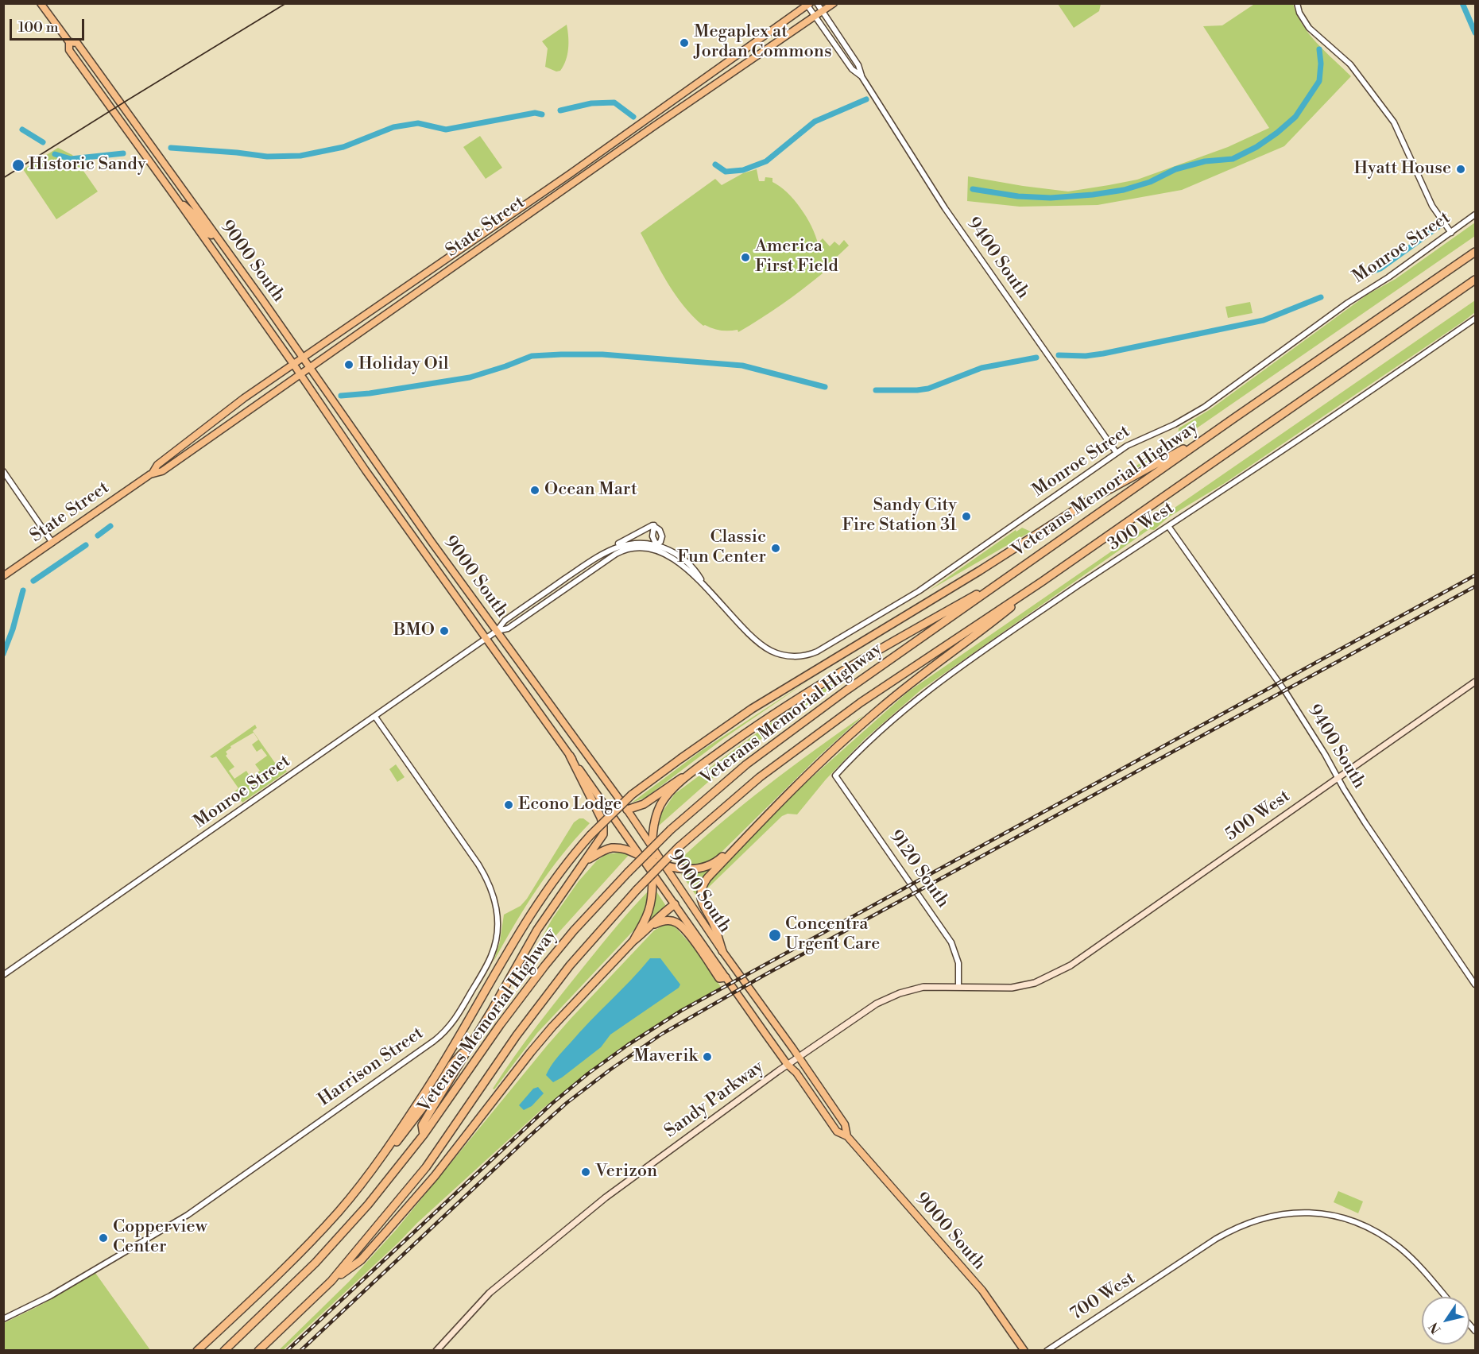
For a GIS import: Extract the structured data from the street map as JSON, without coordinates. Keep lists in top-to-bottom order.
{
  "streets": {
    "highway": ["Veterans Memorial Highway"],
    "main road": [
      "State Street",
      "9000 South",
      "500 West",
      "Sandy Parkway"
    ],
    "street": [
      "Monroe Street",
      "9400 South",
      "300 West",
      "9120 South",
      "Harrison Street",
      "700 West"
    ]
  },
  "crossings": [
    ["State Street", "9400 South"],
    ["State Street", "9000 South"],
    ["Monroe Street", "9400 South"],
    ["Monroe Street", "9000 South"],
    ["Monroe Street", "Harrison Street"],
    ["9400 South", "300 West"],
    ["9400 South", "500 West"],
    ["9000 South", "Sandy Parkway"],
    ["300 West", "9120 South"],
    ["500 West", "Sandy Parkway"],
    ["9120 South", "Sandy Parkway"]
  ],
  "places": [
    "Megaplex at Jordan Commons",
    "Historic Sandy",
    "Hyatt House",
    "America First Field",
    "Holiday Oil",
    "Ocean Mart",
    "Sandy City Fire Station 31",
    "Classic Fun Center",
    "BMO",
    "Econo Lodge",
    "Concentra Urgent Care",
    "Maverik",
    "Verizon",
    "Copperview Center"
  ],
  "scale_bar": "100 m",
  "north": "bottom left"
}
